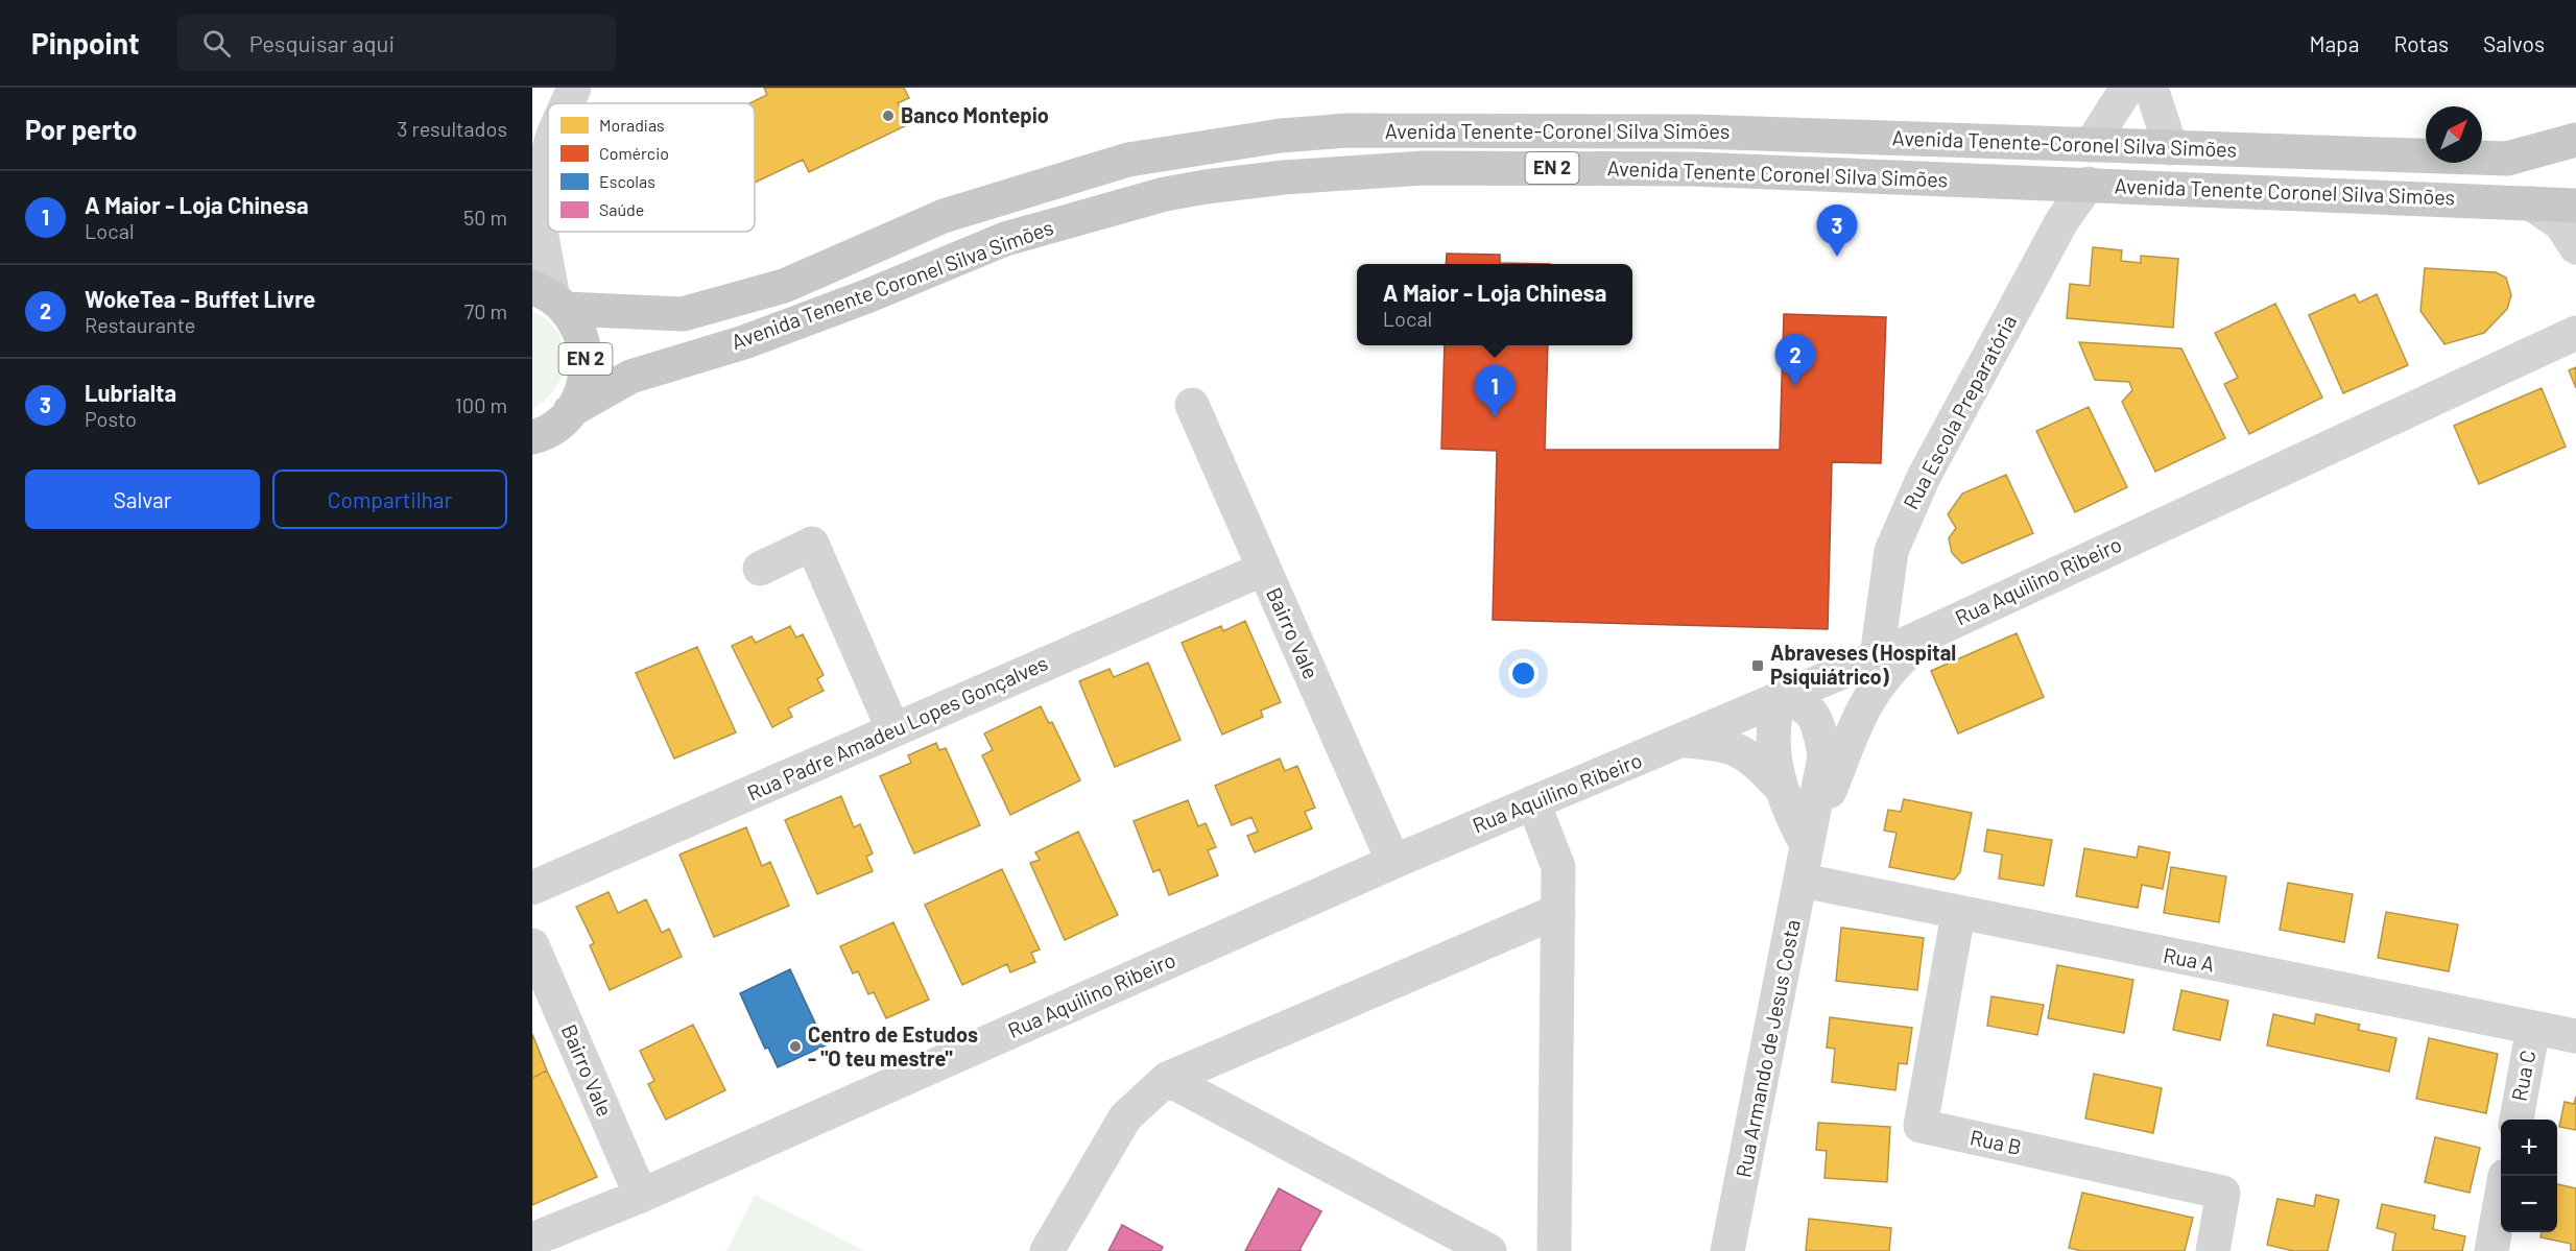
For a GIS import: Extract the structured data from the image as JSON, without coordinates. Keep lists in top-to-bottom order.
{
  "streets": {
    "main road": ["Avenida Tenente-Coronel Silva Simões", "EN 2", "Avenida Tenente Coronel Silva Simões"],
    "street": [
      "Rua Escola Preparatória",
      "Rua Aquilino Ribeiro",
      "Bairro Vale",
      "Rua Padre Amadeu Lopes Gonçalves",
      "Rua A",
      "Rua Armando de Jesus Costa",
      "Rua C",
      "Rua B"
    ]
  },
  "crossings": [
    ["Avenida Tenente-Coronel Silva Simões", "EN 2"],
    ["EN 2", "Avenida Tenente Coronel Silva Simões"],
    ["Avenida Tenente Coronel Silva Simões", "Rua Escola Preparatória"],
    ["Rua Escola Preparatória", "Rua Aquilino Ribeiro"],
    ["Rua Aquilino Ribeiro", "Bairro Vale"],
    ["Bairro Vale", "Rua Padre Amadeu Lopes Gonçalves"],
    ["Rua A", "Rua Armando de Jesus Costa"],
    ["Rua A", "Rua C"],
    ["Rua A", "Rua B"]
  ],
  "places": {
    "other": ["Banco Montepio", "Centro de Estudos - \"O teu mestre\""],
    "transit": ["Abraveses (Hospital Psiquiátrico)"]
  },
  "legend": [
    "Moradias",
    "Comércio",
    "Escolas",
    "Saúde"
  ],
  "north": "top right",
  "page": {
    "header": "Pinpoint",
    "search": "Pesquisar aqui",
    "nav": ["Mapa", "Rotas", "Salvos"],
    "heading": ["Por perto", "3 resultados"],
    "list": [
      {
        "mark": "1",
        "name": "A Maior - Loja Chinesa",
        "note": "Local",
        "value": "50 m"
      },
      {
        "mark": "2",
        "name": "WokeTea - Buffet Livre",
        "note": "Restaurante",
        "value": "70 m"
      },
      {
        "mark": "3",
        "name": "Lubrialta",
        "note": "Posto",
        "value": "100 m"
      }
    ],
    "pins": ["3", "2", "1"],
    "popup": ["A Maior - Loja Chinesa", "Local"],
    "buttons": ["Salvar", "Compartilhar"],
    "map_buttons": ["+", "−"]
  }
}
